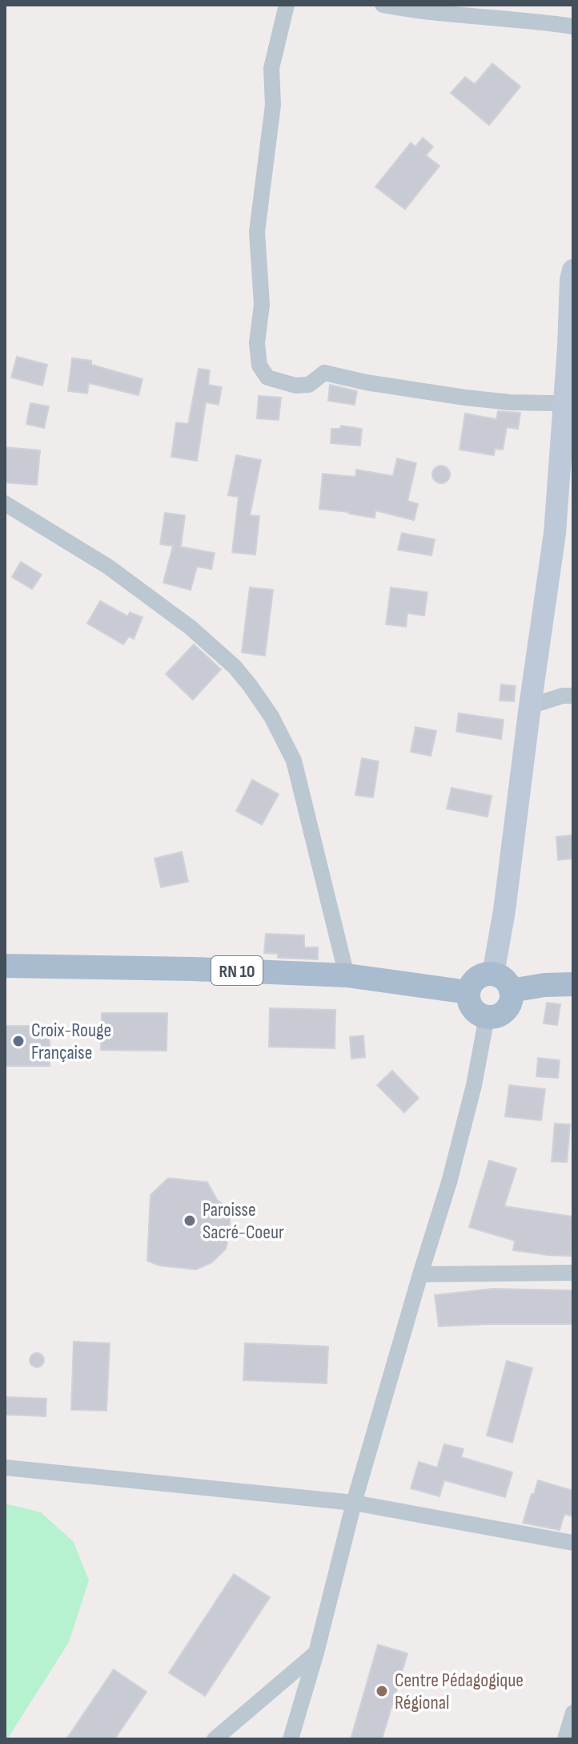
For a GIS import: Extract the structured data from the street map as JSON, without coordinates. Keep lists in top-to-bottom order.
{
  "streets": {
    "main road": ["RN 10"]
  },
  "places": ["Croix-Rouge Française", "Paroisse Sacré-Coeur", "Centre Pédagogique Régional"]
}
